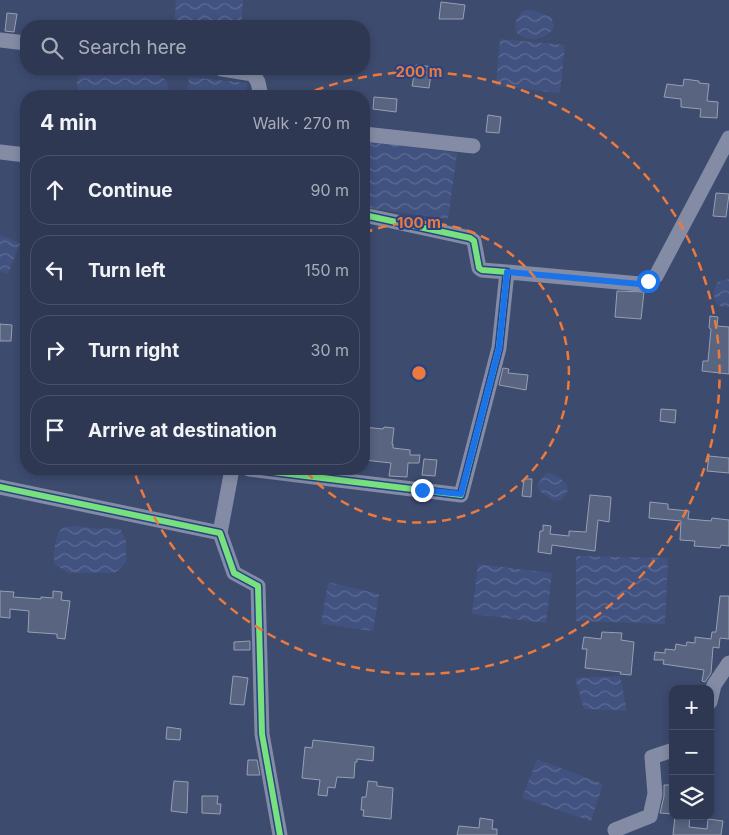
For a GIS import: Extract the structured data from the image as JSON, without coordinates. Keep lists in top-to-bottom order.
{
  "page": {
    "search": "Search here",
    "heading": ["4 min", "Walk · 270 m"],
    "list": [
      ["Continue", "90 m"],
      ["Turn left", "150 m"],
      ["Turn right", "30 m"],
      "Arrive at destination"
    ],
    "map_buttons": ["+", "−"]
  },
  "rings": ["200 m", "100 m"]
}
